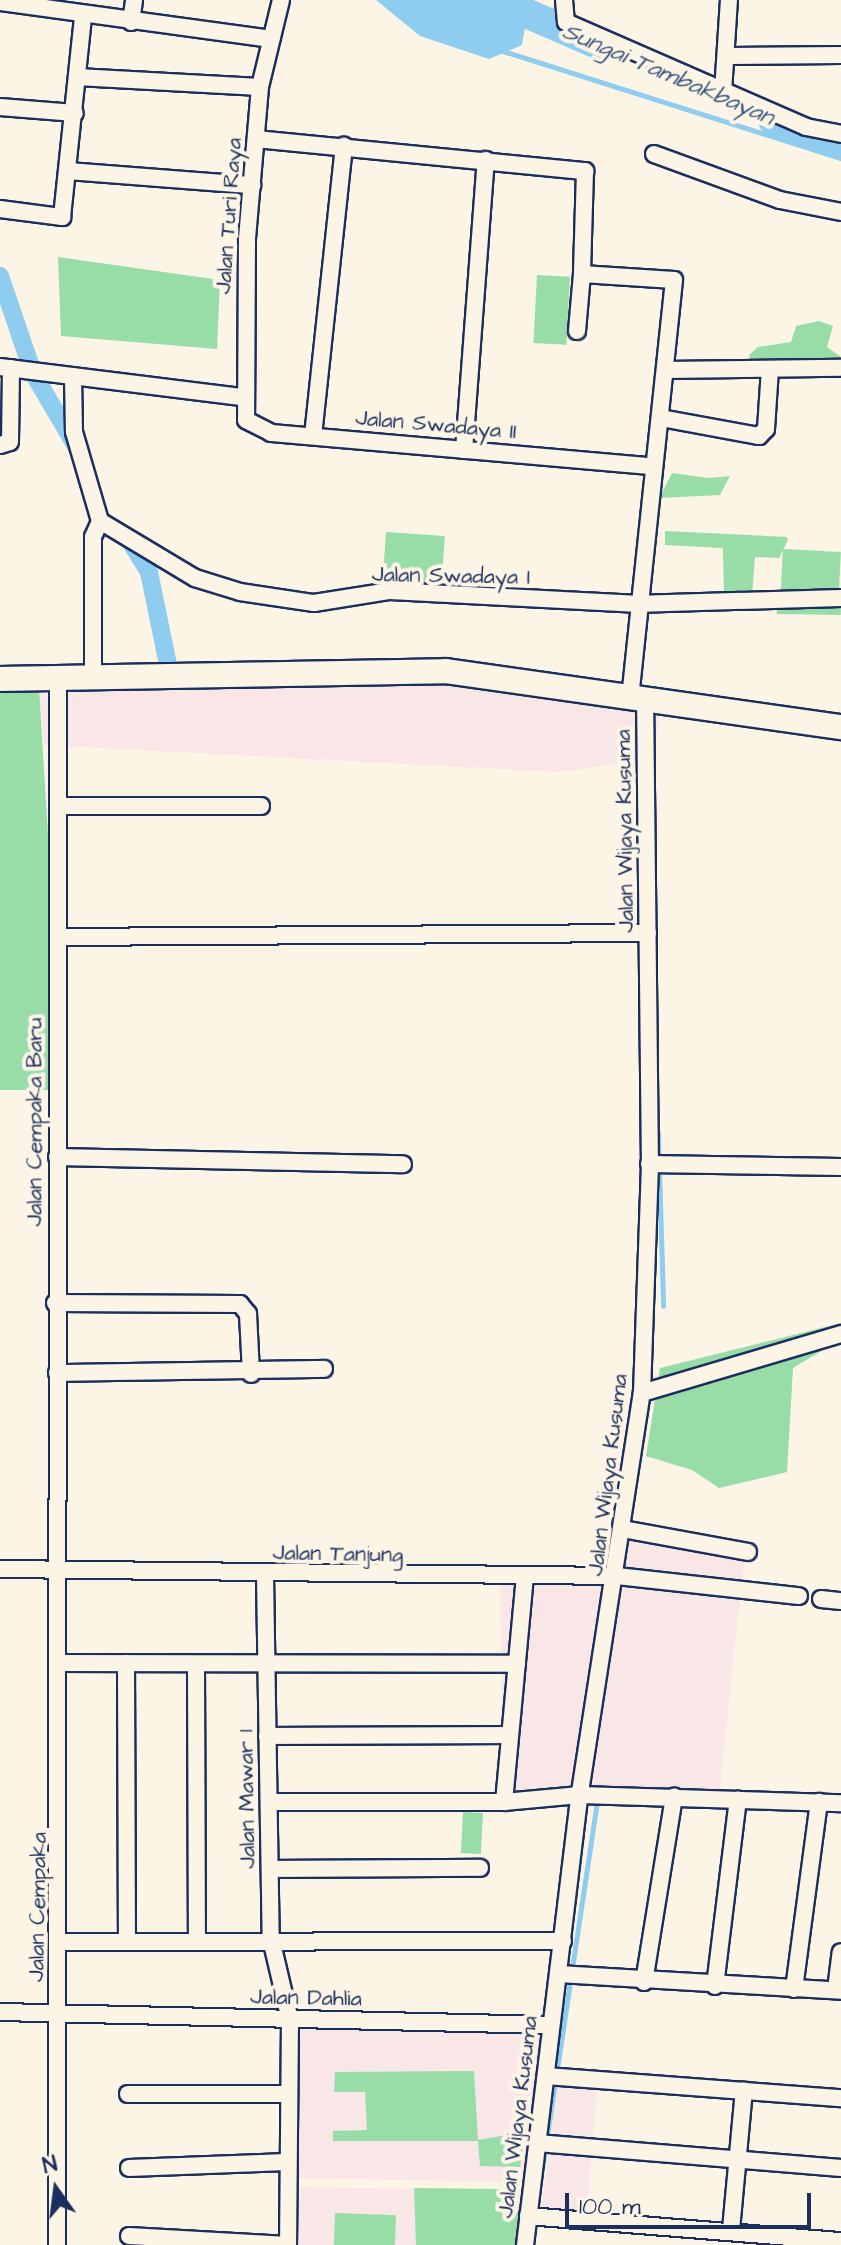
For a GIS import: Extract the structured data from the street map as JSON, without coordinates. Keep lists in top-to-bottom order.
{
  "streets": {
    "street": [
      "Jalan Turi Raya",
      "Jalan Swadaya II",
      "Jalan Swadaya I",
      "Jalan Wijaya Kusuma",
      "Jalan Cempaka Baru",
      "Jalan Tanjung",
      "Jalan Mawar 1",
      "Jalan Cempaka",
      "Jalan Dahlia"
    ]
  },
  "crossings": [
    ["Jalan Turi Raya", "Jalan Swadaya II"],
    ["Jalan Swadaya II", "Jalan Wijaya Kusuma"],
    ["Jalan Swadaya I", "Jalan Wijaya Kusuma"],
    ["Jalan Wijaya Kusuma", "Jalan Tanjung"],
    ["Jalan Wijaya Kusuma", "Jalan Dahlia"],
    ["Jalan Cempaka Baru", "Jalan Tanjung"],
    ["Jalan Cempaka Baru", "Jalan Cempaka"],
    ["Jalan Tanjung", "Jalan Mawar 1"],
    ["Jalan Tanjung", "Jalan Cempaka"],
    ["Jalan Mawar 1", "Jalan Dahlia"],
    ["Jalan Cempaka", "Jalan Dahlia"]
  ],
  "water": ["Sungai Tambakbayan"],
  "scale_bar": "100 m",
  "north": "top"
}
